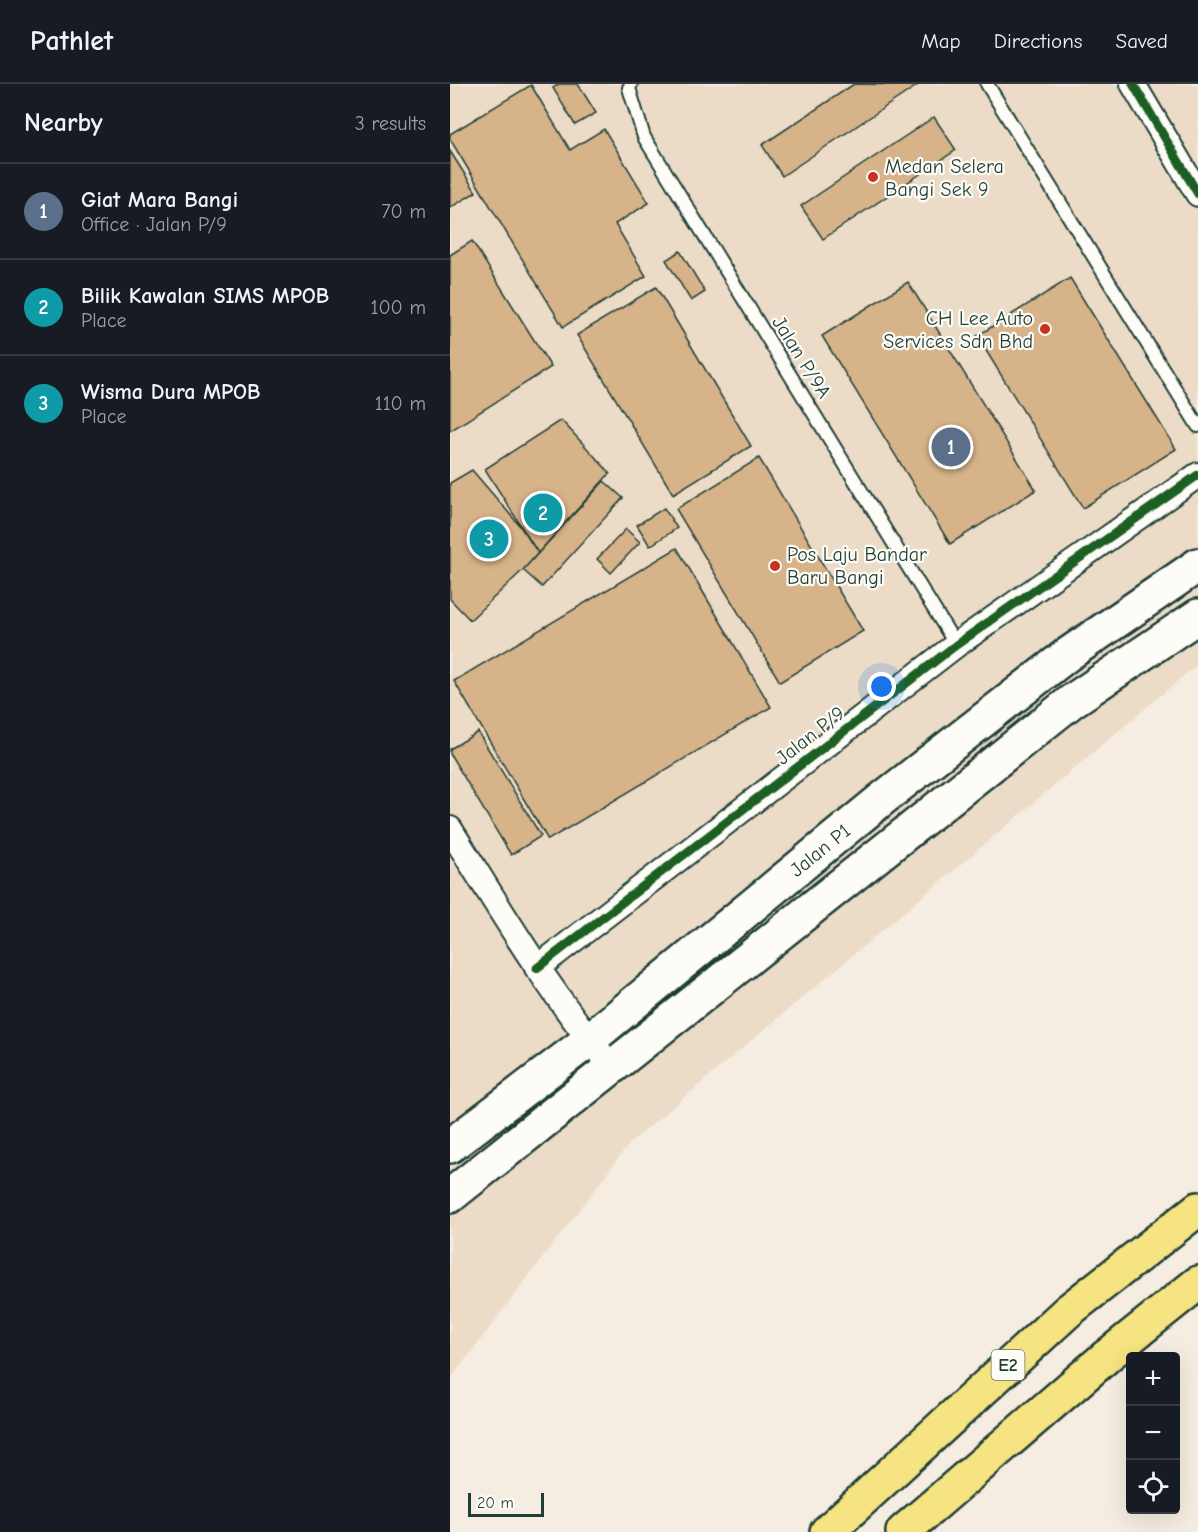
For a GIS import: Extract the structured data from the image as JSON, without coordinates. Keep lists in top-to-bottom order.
{
  "streets": {
    "highway": ["E2"],
    "main road": ["Jalan P1"],
    "street": ["Jalan P/9"],
    "lane": ["Jalan P/9A"]
  },
  "crossings": [
    ["Jalan P/9A", "Jalan P/9"]
  ],
  "places": ["Medan Selera Bangi Sek 9", "CH Lee Auto Services Sdn Bhd", "Pos Laju Bandar Baru Bangi"],
  "scale_bar": "20 m",
  "page": {
    "header": "Pathlet",
    "nav": ["Map", "Directions", "Saved"],
    "heading": ["Nearby", "3 results"],
    "list": [
      {
        "mark": "1",
        "name": "Giat Mara Bangi",
        "note": "Office · Jalan P/9",
        "value": "70 m"
      },
      {
        "mark": "2",
        "name": "Bilik Kawalan SIMS MPOB",
        "note": "Place",
        "value": "100 m"
      },
      {
        "mark": "3",
        "name": "Wisma Dura MPOB",
        "note": "Place",
        "value": "110 m"
      }
    ],
    "pins": ["1", "2", "3"],
    "map_buttons": ["+", "−"],
    "scale": "20 m"
  }
}
